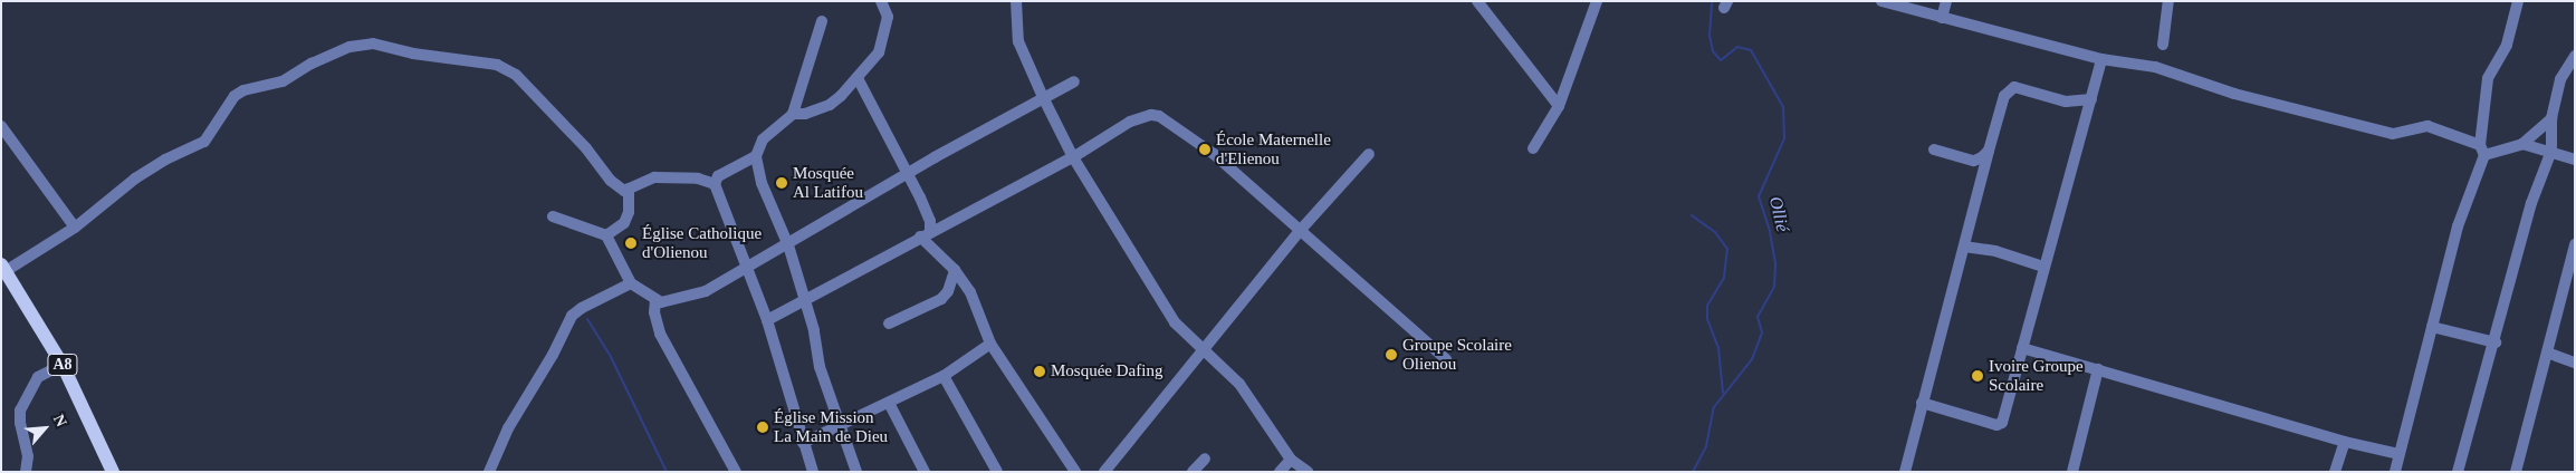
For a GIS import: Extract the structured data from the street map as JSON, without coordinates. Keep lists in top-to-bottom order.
{
  "streets": {
    "main road": ["A8"]
  },
  "water": ["Ollié"],
  "places": [
    "École Maternelle d'Elienou",
    "Mosquée Al Latifou",
    "Église Catholique d'Olienou",
    "Groupe Scolaire Olienou",
    "Mosquée Dafing",
    "Ivoire Groupe Scolaire",
    "Église Mission La Main de Dieu"
  ],
  "north": "top right"
}
